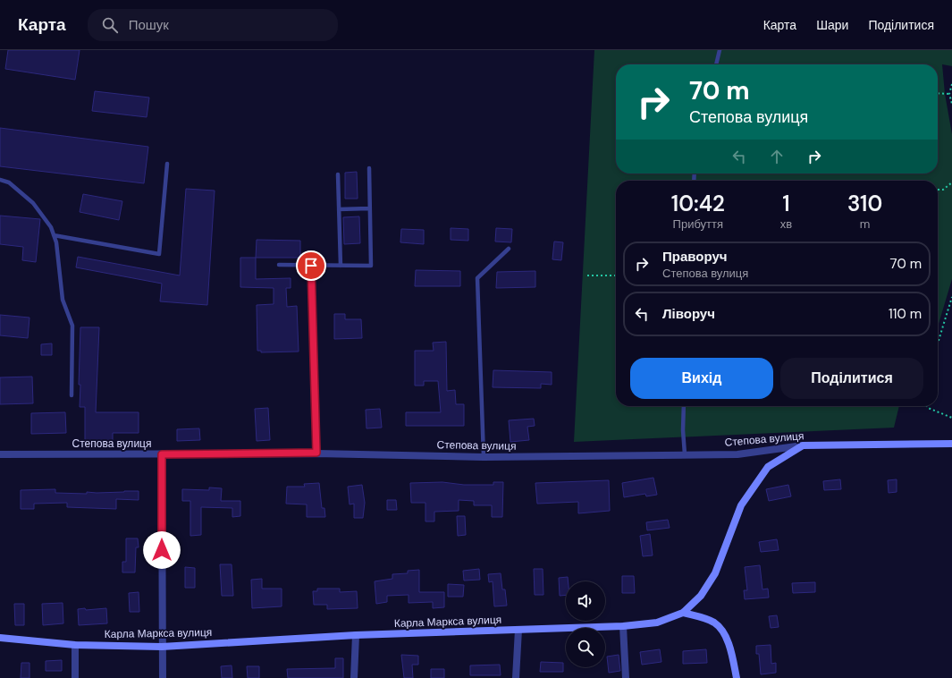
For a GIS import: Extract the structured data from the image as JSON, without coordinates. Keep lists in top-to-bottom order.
{
  "streets": {
    "street": ["Степова вулиця", "Карла Маркса вулиця"]
  },
  "crossings": [
    ["Степова вулиця", "Карла Маркса вулиця"]
  ],
  "page": {
    "header": "Карта",
    "search": "Пошук",
    "nav": ["Карта", "Шари", "Поділитися"],
    "turn": ["70 m", "Степова вулиця"],
    "eta": [
      "10:42",
      "Прибуття",
      "1",
      "хв",
      "310",
      "m"
    ],
    "list": [
      {
        "name": "Праворуч",
        "note": "Степова вулиця",
        "value": "70 m"
      },
      {
        "name": "Ліворуч",
        "value": "110 m"
      }
    ],
    "buttons": ["Вихід", "Поділитися"]
  }
}
